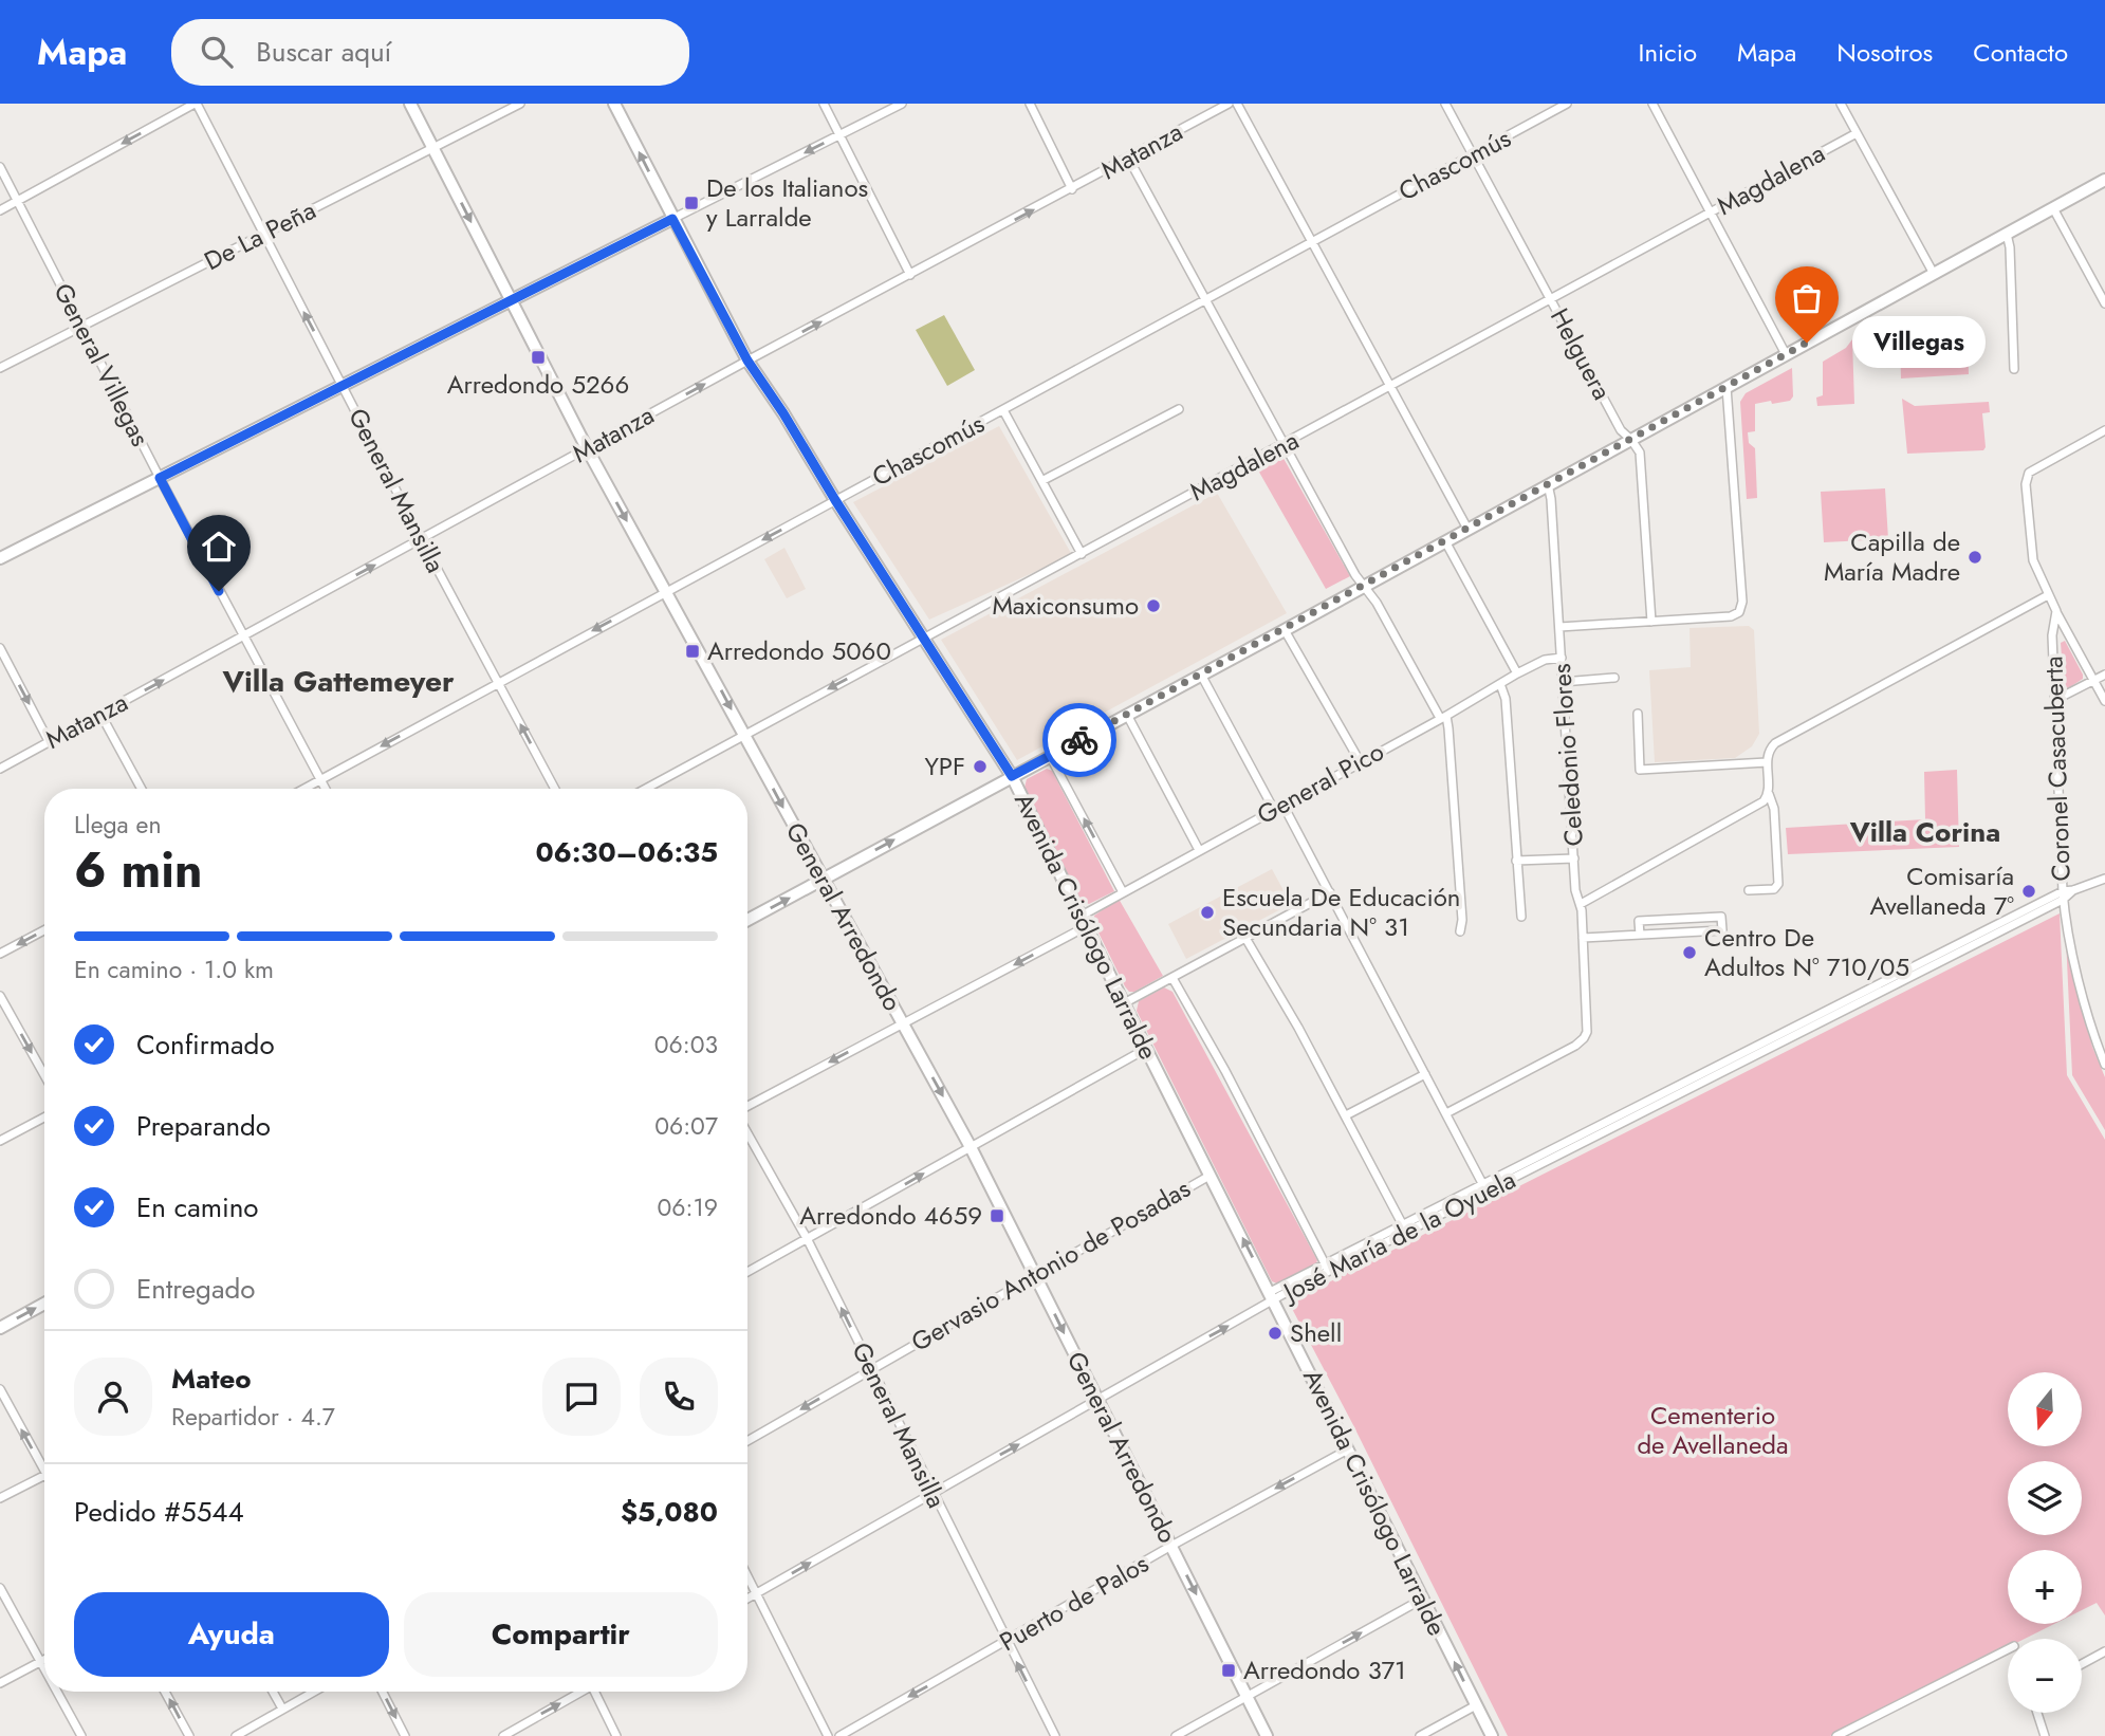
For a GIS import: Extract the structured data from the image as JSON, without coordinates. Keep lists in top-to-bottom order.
{
  "streets": {
    "street": [
      "Matanza",
      "Chascomús",
      "Magdalena",
      "De La Peña",
      "Helguera",
      "General Villegas",
      "General Mansilla",
      "Celedonio Flores",
      "Coronel Casacuberta",
      "General Pico",
      "General Arredondo",
      "Avenida Crisólogo Larralde",
      "José María de la Oyuela",
      "Gervasio Antonio de Posadas",
      "Puerto de Palos"
    ]
  },
  "crossings": [
    ["Matanza", "General Villegas"],
    ["Matanza", "General Mansilla"],
    ["Matanza", "General Arredondo"],
    ["Matanza", "Avenida Crisólogo Larralde"],
    ["Chascomús", "Helguera"],
    ["Chascomús", "General Villegas"],
    ["Chascomús", "General Mansilla"],
    ["Chascomús", "General Arredondo"],
    ["Chascomús", "Avenida Crisólogo Larralde"],
    ["Magdalena", "Helguera"],
    ["Magdalena", "General Arredondo"],
    ["Magdalena", "Avenida Crisólogo Larralde"],
    ["De La Peña", "General Villegas"],
    ["De La Peña", "General Mansilla"],
    ["De La Peña", "General Arredondo"],
    ["General Mansilla", "José María de la Oyuela"],
    ["General Mansilla", "Gervasio Antonio de Posadas"],
    ["General Mansilla", "Puerto de Palos"],
    ["Celedonio Flores", "General Pico"],
    ["Coronel Casacuberta", "José María de la Oyuela"],
    ["General Pico", "General Arredondo"],
    ["General Pico", "Avenida Crisólogo Larralde"],
    ["General Arredondo", "José María de la Oyuela"],
    ["General Arredondo", "Gervasio Antonio de Posadas"],
    ["General Arredondo", "Puerto de Palos"],
    ["Avenida Crisólogo Larralde", "José María de la Oyuela"],
    ["Avenida Crisólogo Larralde", "Gervasio Antonio de Posadas"],
    ["Avenida Crisólogo Larralde", "Puerto de Palos"]
  ],
  "one_way": [
    "Matanza",
    "Chascomús",
    "General Mansilla",
    "General Pico",
    "General Arredondo",
    "José María de la Oyuela",
    "Puerto de Palos"
  ],
  "districts": ["Villa Gattemeyer", "Villa Corina"],
  "parks": ["Cementerio de Avellaneda"],
  "places": {
    "transit": [
      "De los Italianos y Larralde",
      "Arredondo 5266",
      "Arredondo 5060",
      "Arredondo 4659",
      "Arredondo 371"
    ],
    "other": [
      "Villegas",
      "Capilla de María Madre",
      "Maxiconsumo",
      "YPF",
      "Comisaría Avellaneda 7°",
      "Escuela De Educación Secundaria Nº 31",
      "Centro De Adultos Nº 710/05",
      "Shell"
    ]
  },
  "north": "bottom",
  "page": {
    "header": "Mapa",
    "search": "Buscar aquí",
    "nav": [
      "Inicio",
      "Mapa",
      "Nosotros",
      "Contacto"
    ],
    "bubble": "Villegas",
    "heading": ["6 min", "Llega en", "06:30–06:35"],
    "panel": [
      "Mateo",
      "Repartidor · 4.7",
      "Pedido #5544",
      "$5,080"
    ],
    "bar": "En camino · 1.0 km",
    "list": [
      ["Confirmado", "06:03"],
      ["Preparando", "06:07"],
      ["En camino", "06:19"],
      "Entregado"
    ],
    "map_buttons": ["+", "−"],
    "buttons": ["Ayuda", "Compartir"]
  }
}
